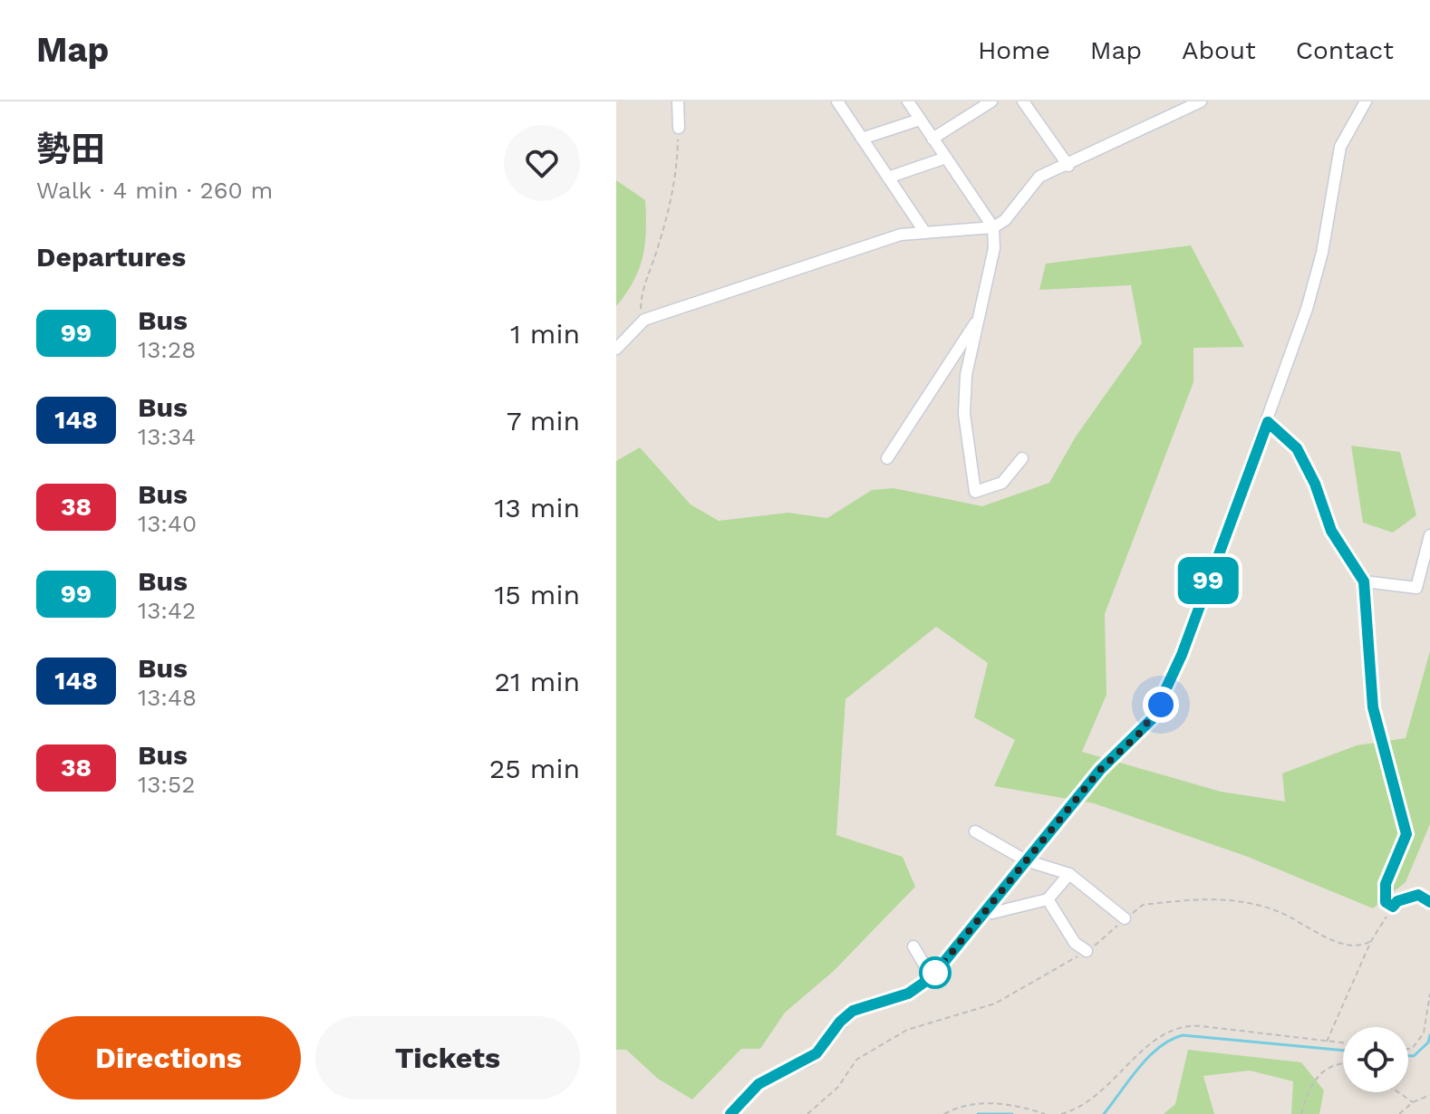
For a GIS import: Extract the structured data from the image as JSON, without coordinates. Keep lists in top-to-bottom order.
{
  "lines": ["bus line 99"],
  "page": {
    "header": "Map",
    "nav": [
      "Home",
      "Map",
      "About",
      "Contact"
    ],
    "heading": [
      ["勢田", "Walk · 4 min · 260 m"],
      "Departures"
    ],
    "on_map": "99",
    "list": [
      {
        "mark": "99",
        "name": "Bus",
        "note": "13:28",
        "value": "1 min"
      },
      {
        "mark": "148",
        "name": "Bus",
        "note": "13:34",
        "value": "7 min"
      },
      {
        "mark": "38",
        "name": "Bus",
        "note": "13:40",
        "value": "13 min"
      },
      {
        "mark": "99",
        "name": "Bus",
        "note": "13:42",
        "value": "15 min"
      },
      {
        "mark": "148",
        "name": "Bus",
        "note": "13:48",
        "value": "21 min"
      },
      {
        "mark": "38",
        "name": "Bus",
        "note": "13:52",
        "value": "25 min"
      }
    ],
    "buttons": ["Directions", "Tickets"]
  }
}
